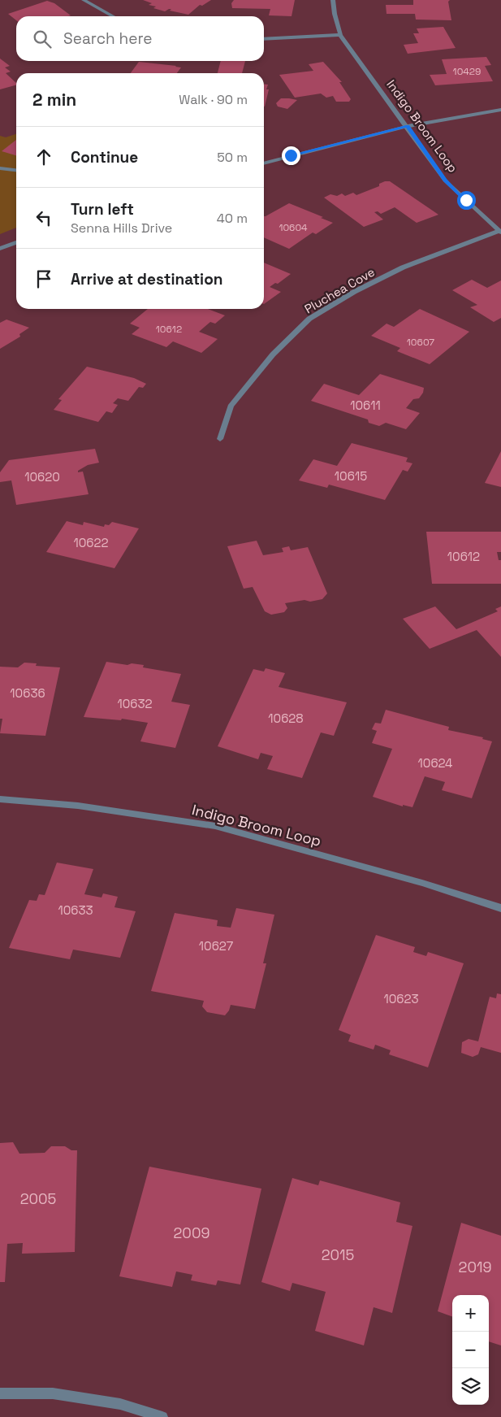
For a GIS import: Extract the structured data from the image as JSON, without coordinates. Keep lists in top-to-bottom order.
{
  "streets": {
    "street": ["Indigo Broom Loop", "Pluchea Cove"]
  },
  "crossings": [
    ["Indigo Broom Loop", "Pluchea Cove"]
  ],
  "house_numbers": [
    "10429",
    "10604",
    "10612",
    "10607",
    "10611",
    "10615",
    "10620",
    "10622",
    "10612",
    "10636",
    "10632",
    "10628",
    "10624",
    "10633",
    "10627",
    "10623",
    "2005",
    "2009",
    "2015",
    "2019"
  ],
  "page": {
    "search": "Search here",
    "heading": ["2 min", "Walk · 90 m"],
    "list": [
      ["Continue", "50 m"],
      ["Turn left", "Senna Hills Drive", "40 m"],
      "Arrive at destination"
    ],
    "map_buttons": ["+", "−"]
  }
}
